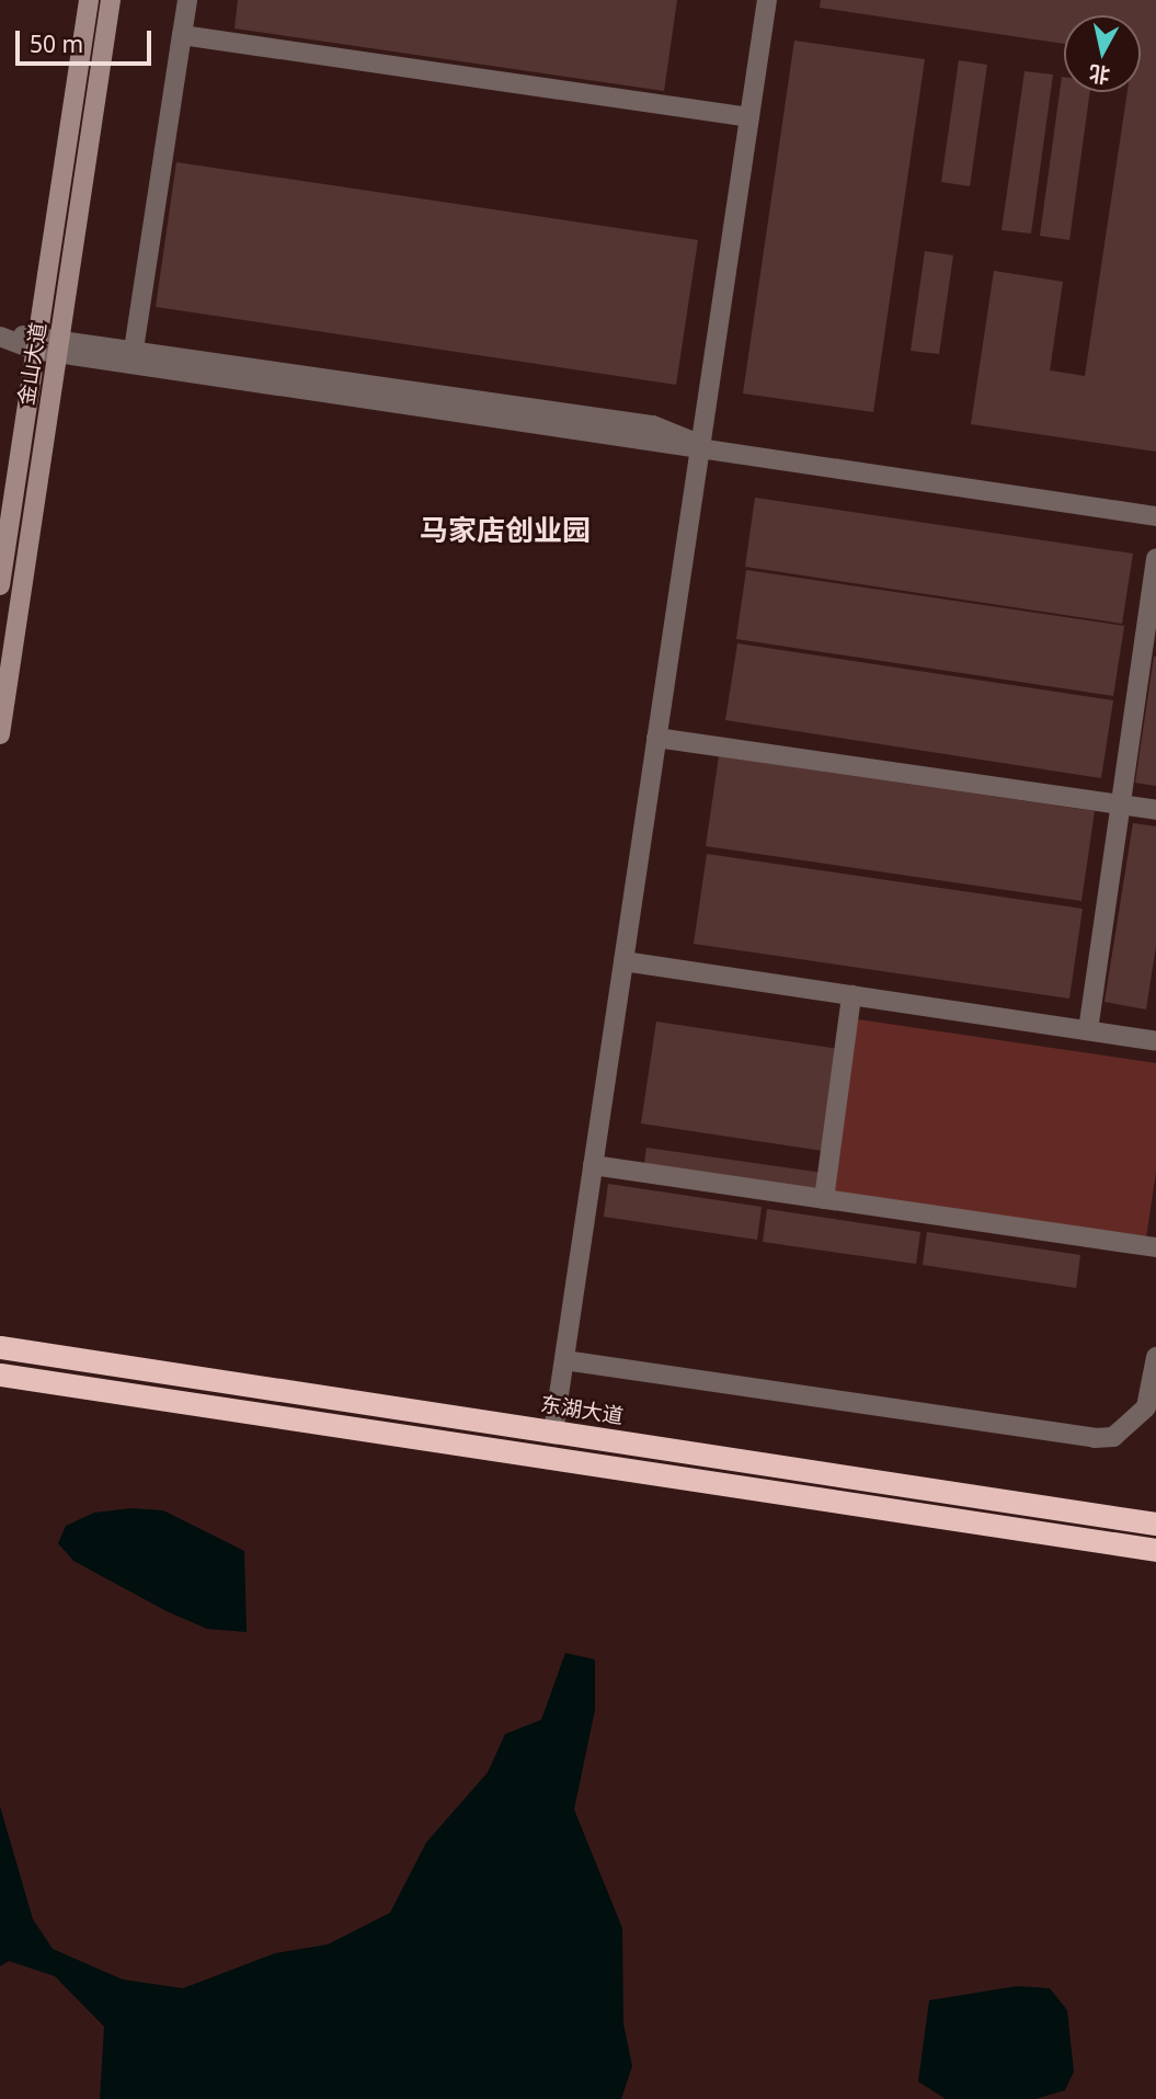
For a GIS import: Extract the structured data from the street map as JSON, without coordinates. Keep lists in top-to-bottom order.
{
  "streets": {
    "highway": ["东湖大道"],
    "street": ["金山大道"]
  },
  "districts": ["马家店创业园"],
  "scale_bar": "50 m",
  "north": "bottom"
}
